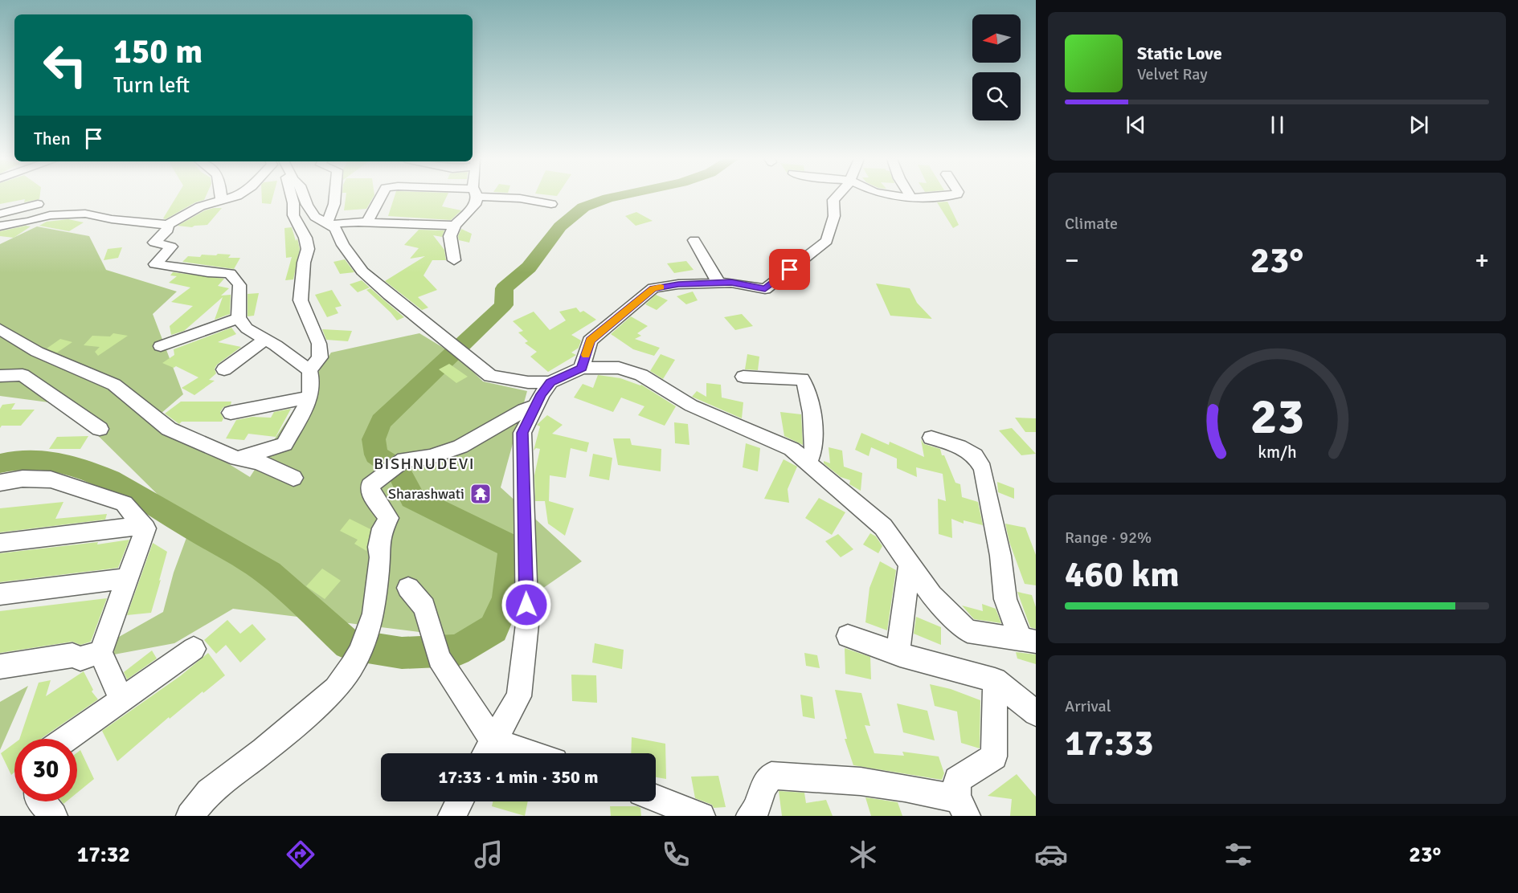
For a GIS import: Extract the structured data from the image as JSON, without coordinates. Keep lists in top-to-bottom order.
{
  "districts": ["BISHNUDEVI"],
  "places": {
    "temple": ["Sharashwati"]
  },
  "north": "left",
  "page": {
    "turn": ["150 m", "Turn left"],
    "song": ["Static Love", "Velvet Ray"],
    "then": "Then",
    "tile": [
      "Climate",
      ["Range · 92%", "460 km"],
      ["Arrival", "17:33"]
    ],
    "heat": ["−", "23°", "+"],
    "limit": "30",
    "trip": "17:33 · 1 min · 350 m",
    "tabs": ["17:32", "23°"],
    "gauge": ["23", "km/h"]
  }
}
